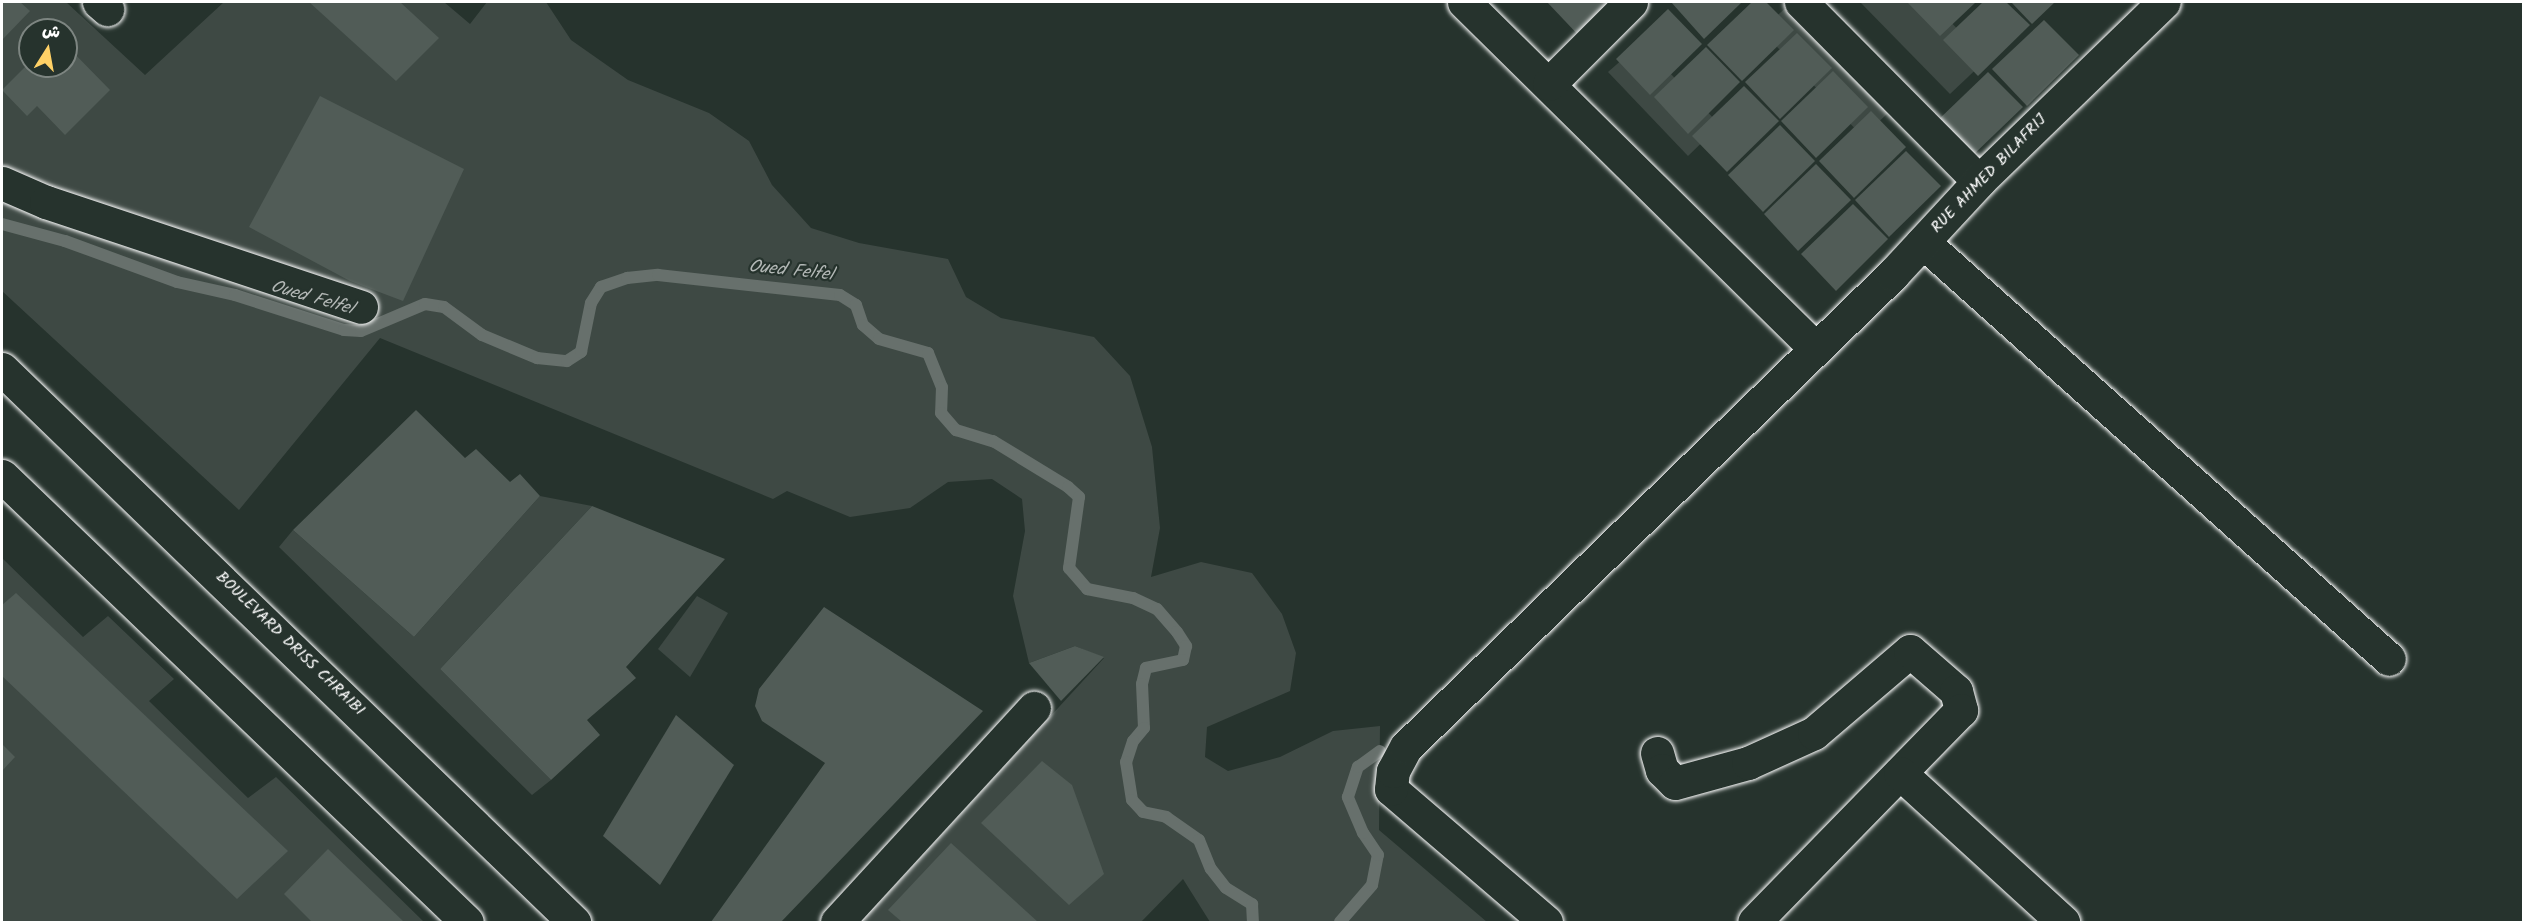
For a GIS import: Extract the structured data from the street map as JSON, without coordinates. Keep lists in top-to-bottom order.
{
  "streets": {
    "street": ["RUE AHMED BILAFRIJ", "BOULEVARD DRISS CHRAIBI"]
  },
  "water": ["Oued Felfel"],
  "north": "top"
}
